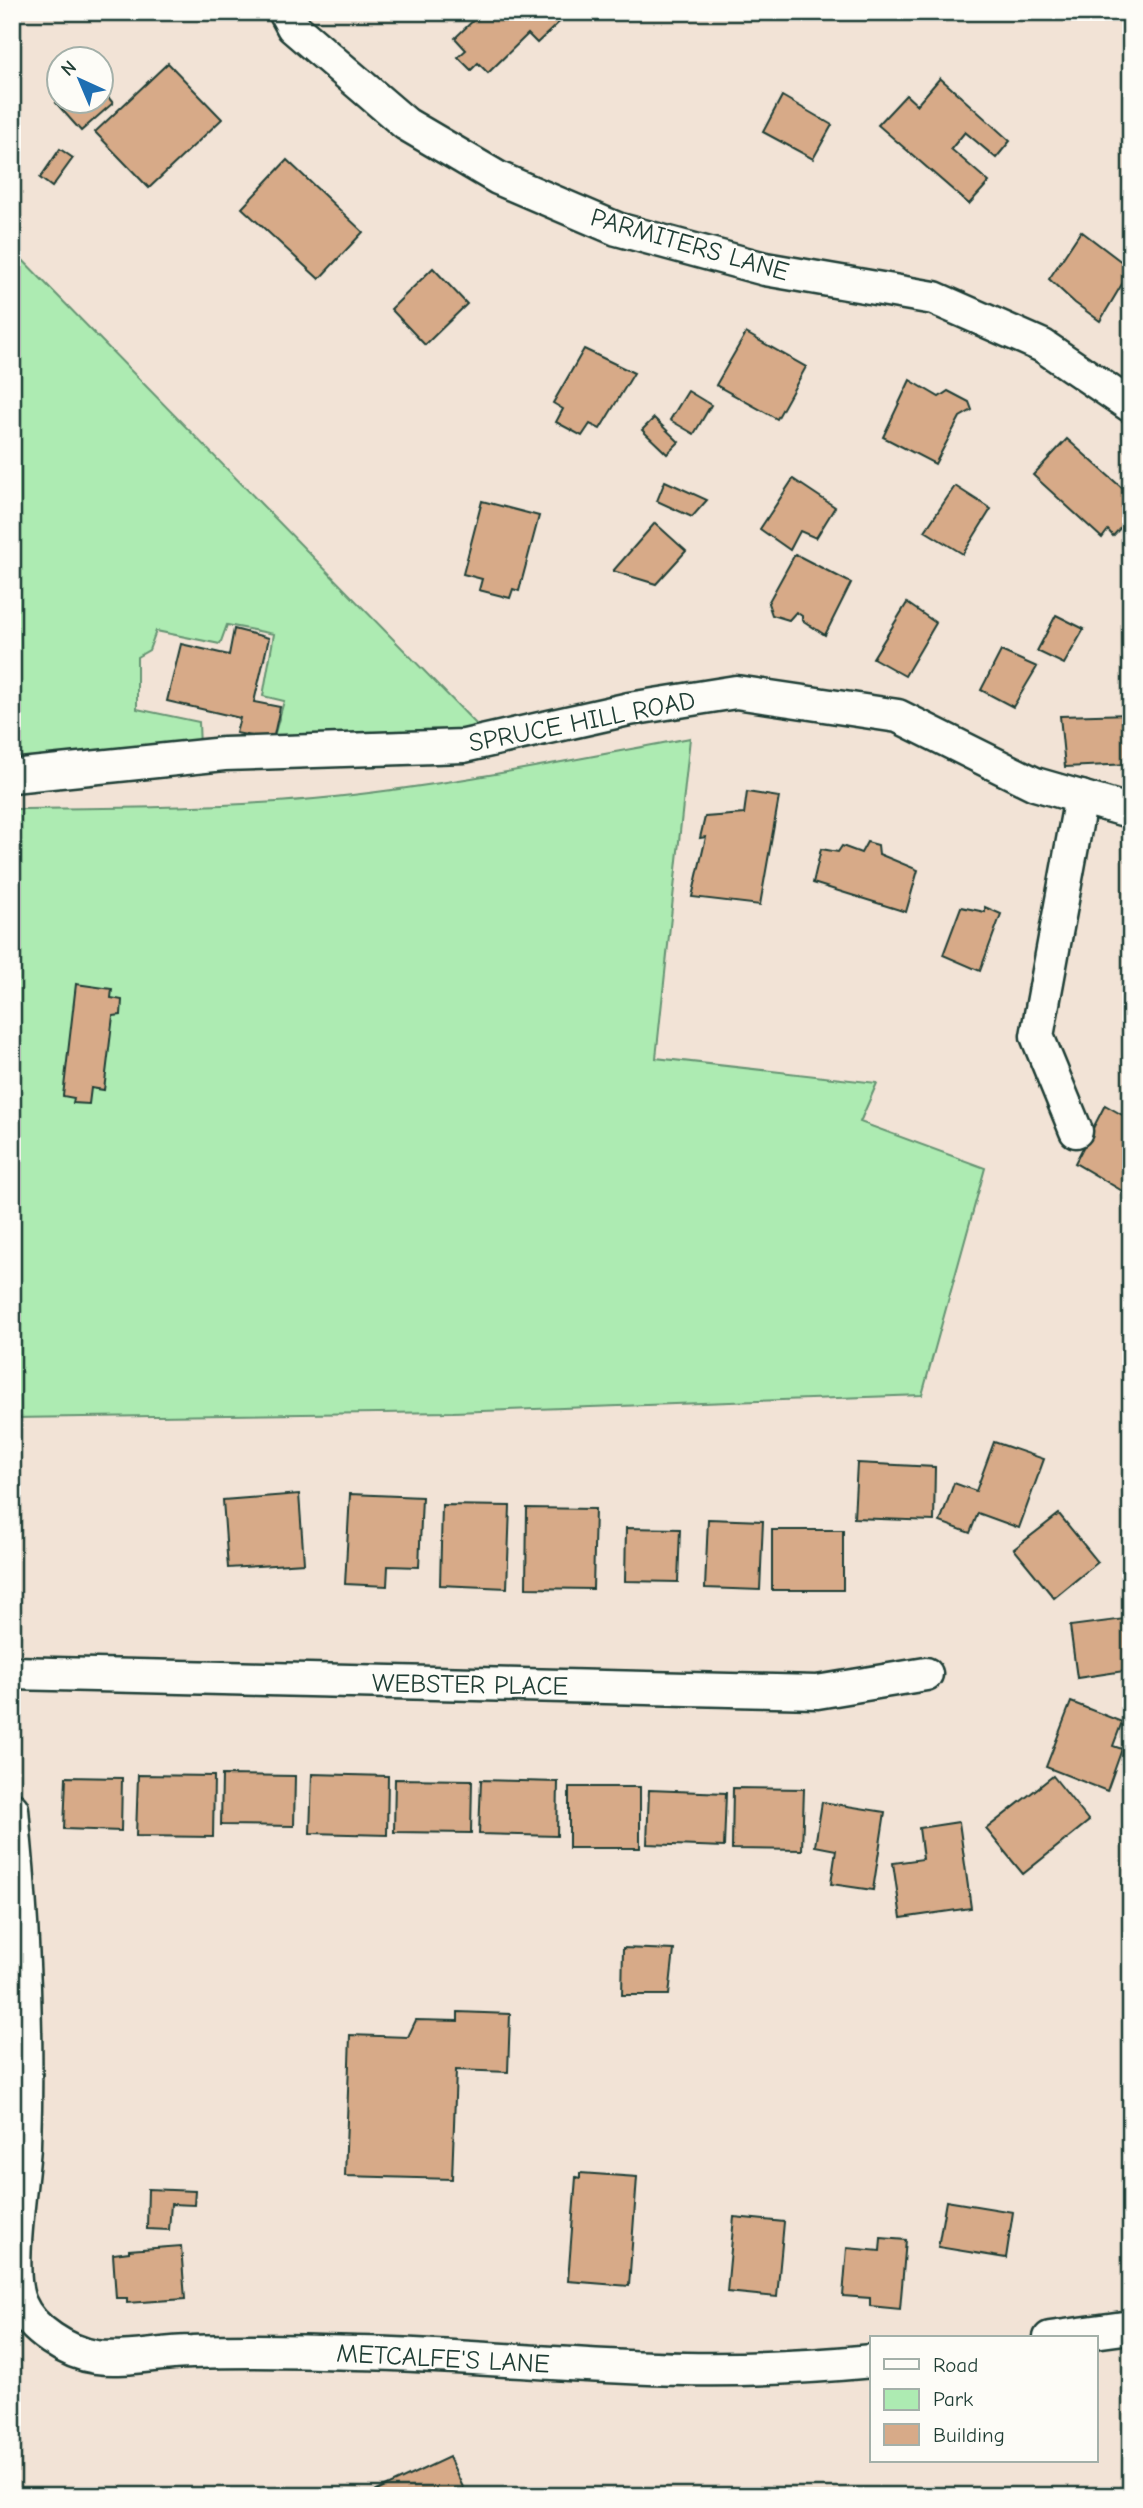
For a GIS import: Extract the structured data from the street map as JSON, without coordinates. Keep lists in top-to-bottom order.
{
  "streets": {
    "street": [
      "PARMITERS LANE",
      "SPRUCE HILL ROAD",
      "WEBSTER PLACE",
      "METCALFE'S LANE"
    ]
  },
  "legend": ["Road", "Park", "Building"],
  "north": "top left"
}
